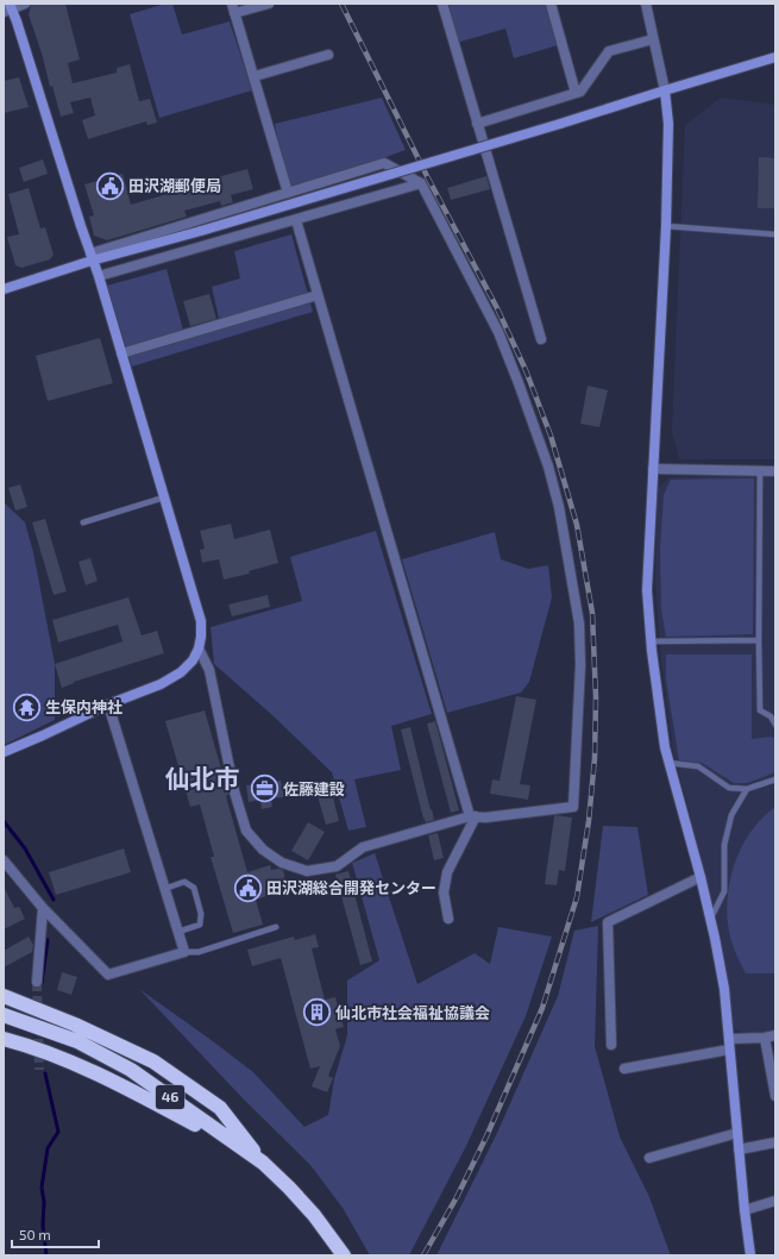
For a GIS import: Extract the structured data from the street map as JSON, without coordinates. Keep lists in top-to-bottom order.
{
  "streets": {
    "highway": ["46"]
  },
  "districts": ["仙北市"],
  "places": {
    "public building": ["田沢湖郵便局", "田沢湖総合開発センター"],
    "temple": ["生保内神社"],
    "office": ["佐藤建設"],
    "building": ["仙北市社会福祉協議会"]
  },
  "scale_bar": "50 m"
}
